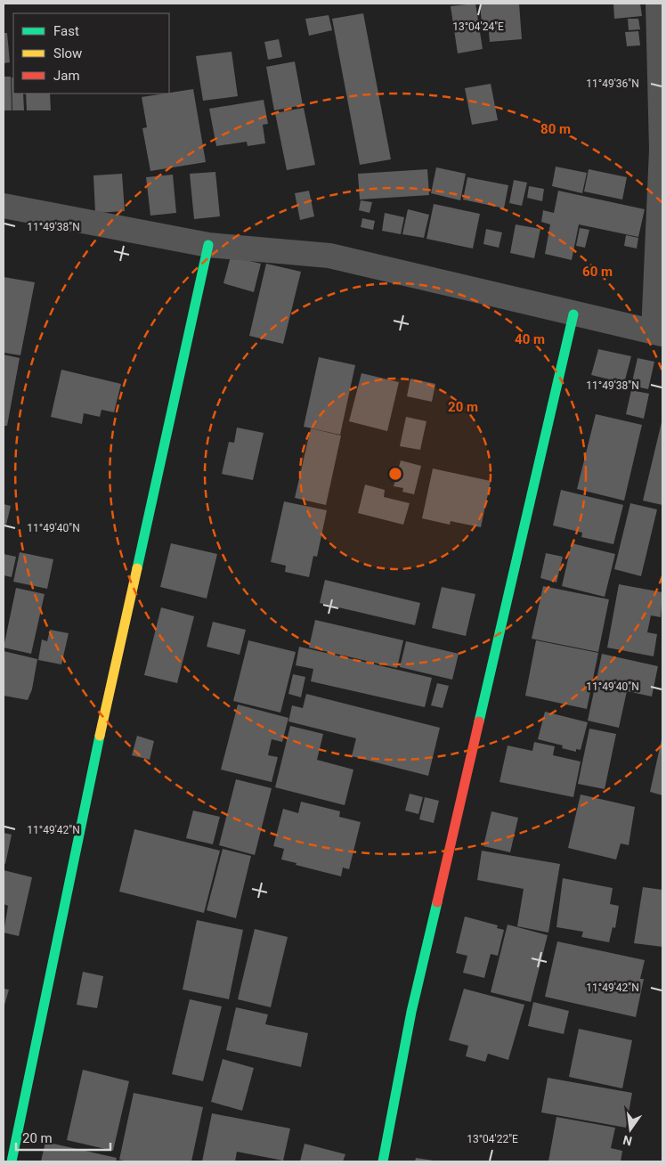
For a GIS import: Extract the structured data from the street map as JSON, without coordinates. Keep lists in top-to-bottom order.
{
  "legend": ["Fast", "Slow", "Jam"],
  "scale_bar": "20 m",
  "north": "bottom",
  "coordinates": [
    "13°04'24\"E",
    "11°49'36\"N",
    "11°49'38\"N",
    "11°49'40\"N",
    "11°49'42\"N",
    "13°04'22\"E"
  ],
  "rings": [
    "80 m",
    "60 m",
    "40 m",
    "20 m"
  ]
}
